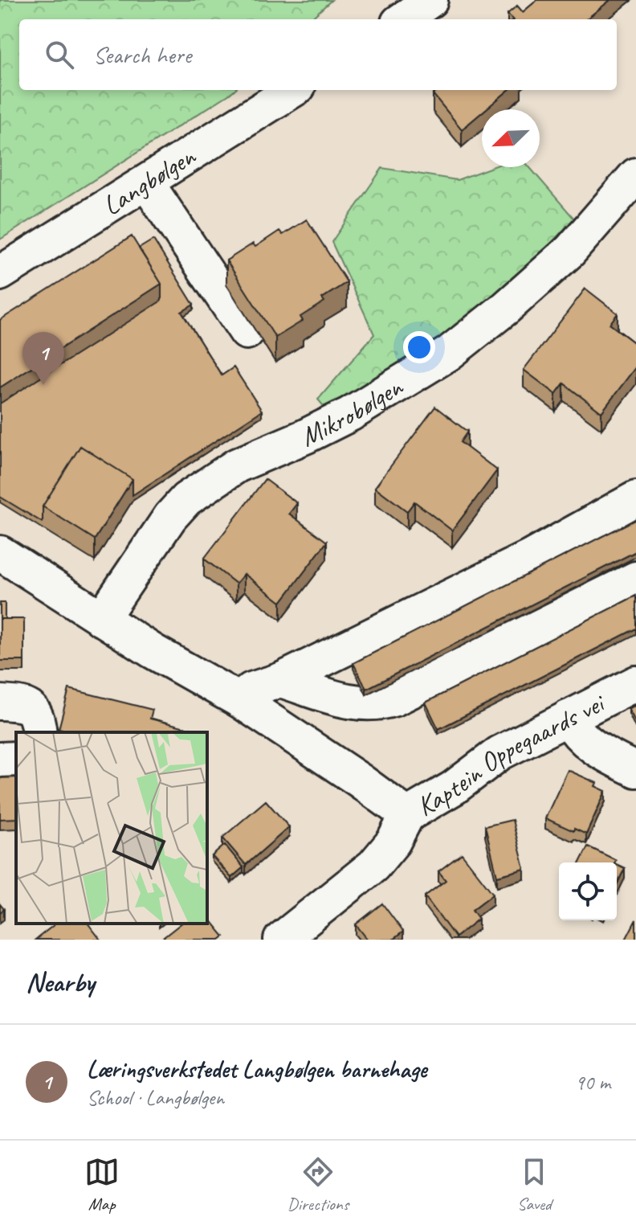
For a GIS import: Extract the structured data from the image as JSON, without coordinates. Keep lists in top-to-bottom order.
{
  "streets": {
    "street": ["Langbølgen", "Mikrobølgen", "Kaptein Oppegaards vei"]
  },
  "north": "bottom left",
  "page": {
    "search": "Search here",
    "pins": "1",
    "heading": "Nearby",
    "list": [
      {
        "mark": "1",
        "name": "Læringsverkstedet Langbølgen barnehage",
        "note": "School · Langbølgen",
        "value": "90 m"
      }
    ],
    "nav": ["Map", "Directions", "Saved"]
  }
}
